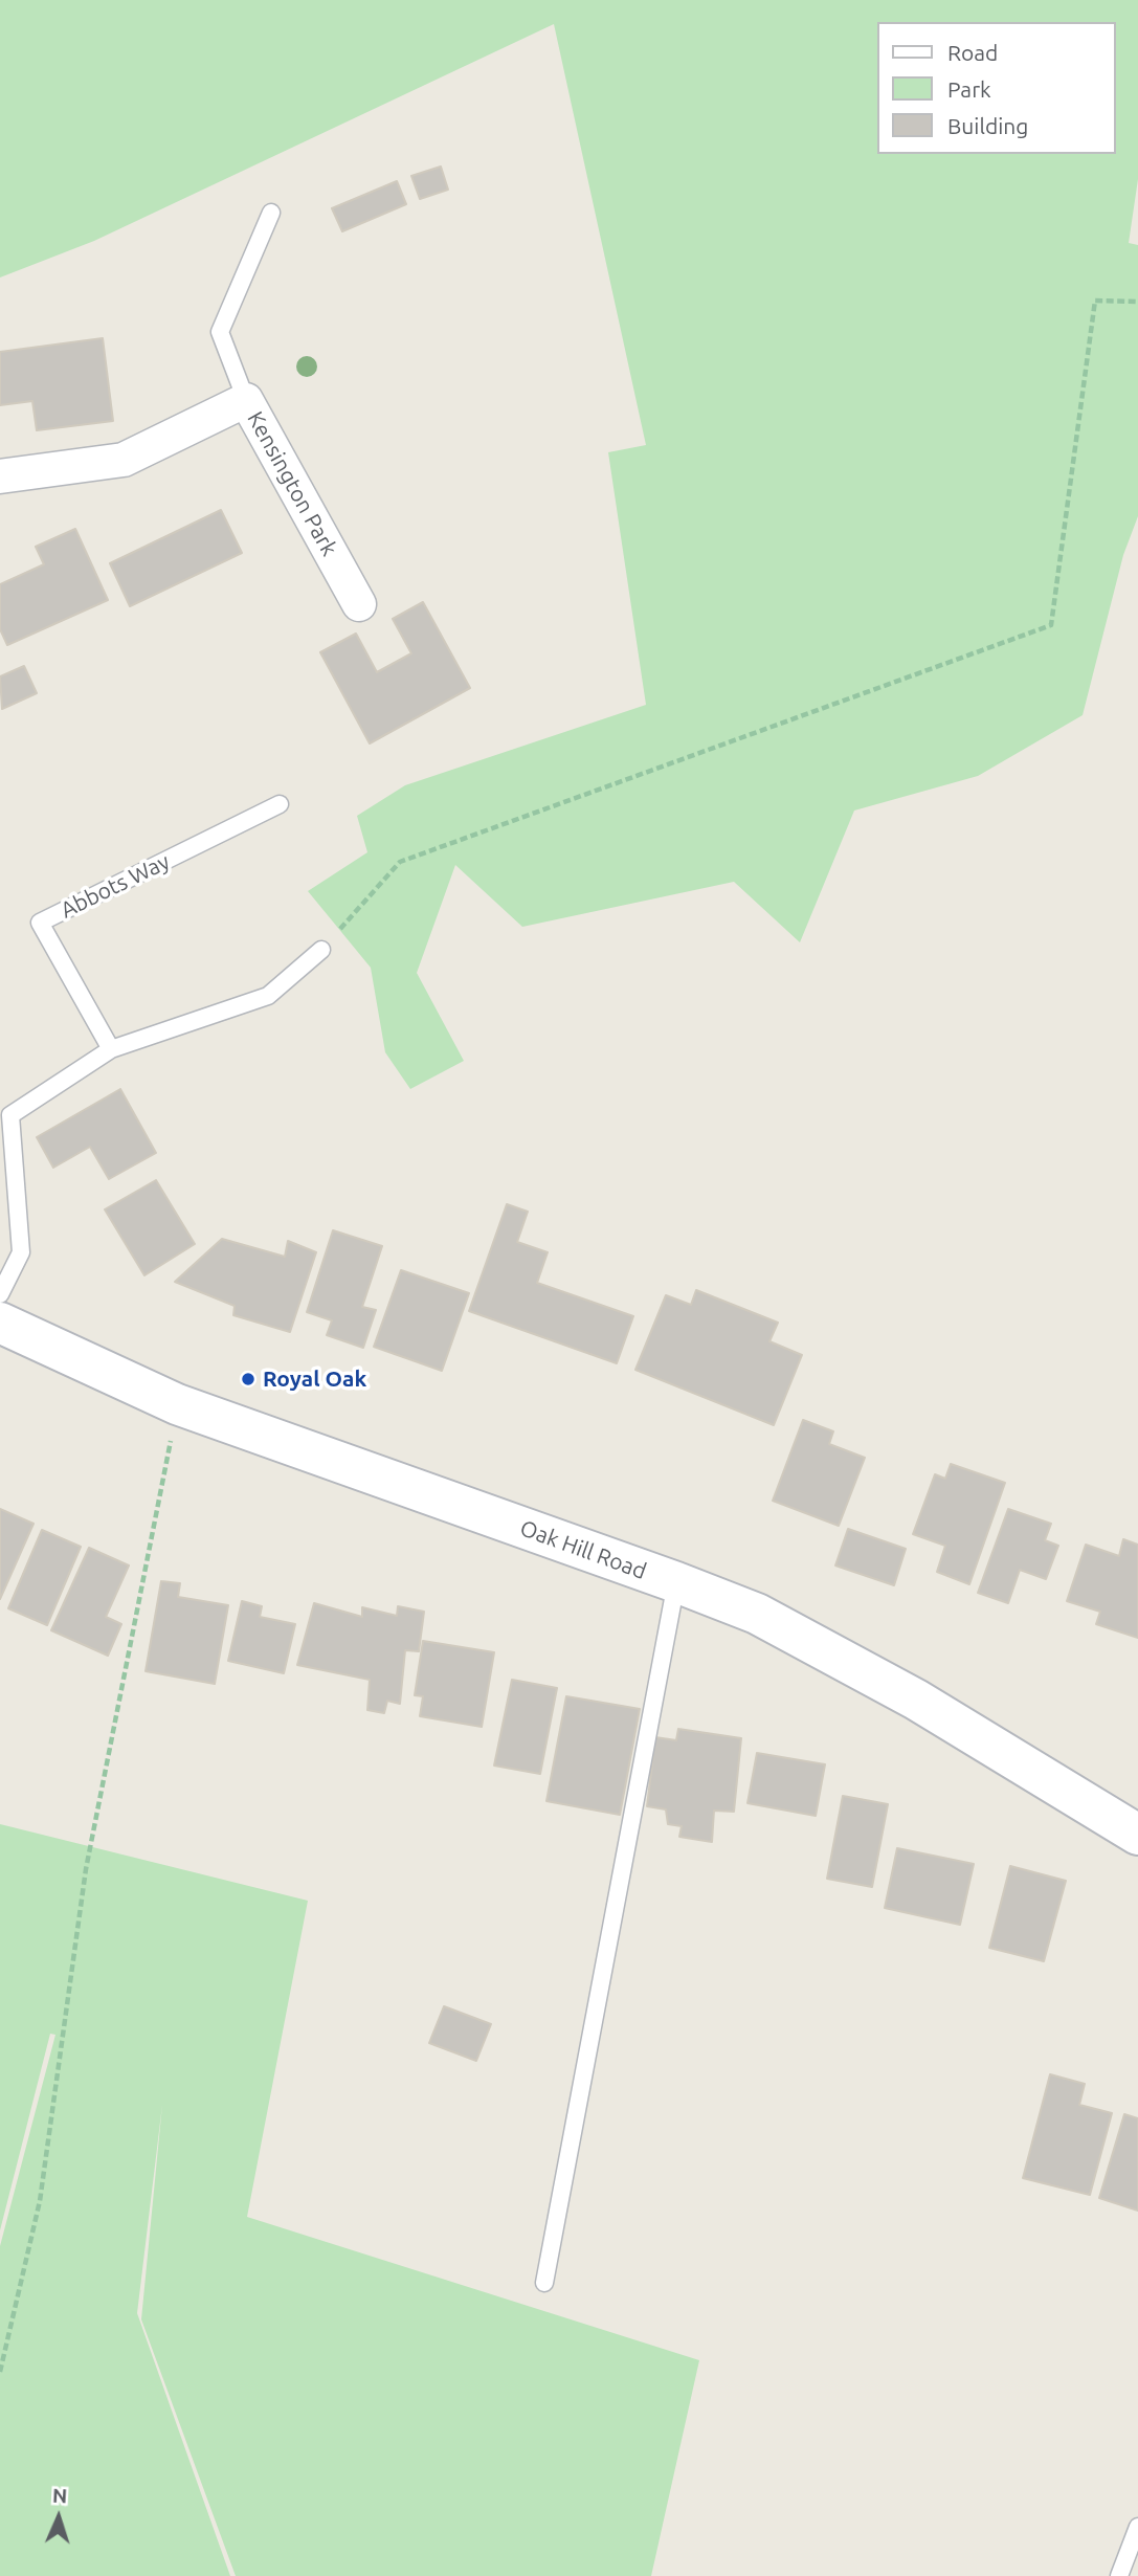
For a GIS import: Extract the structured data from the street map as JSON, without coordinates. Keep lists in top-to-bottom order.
{
  "streets": {
    "main road": ["Oak Hill Road"],
    "street": ["Kensington Park"],
    "lane": ["Abbots Way"]
  },
  "places": ["Royal Oak"],
  "legend": ["Road", "Park", "Building"],
  "north": "top"
}
